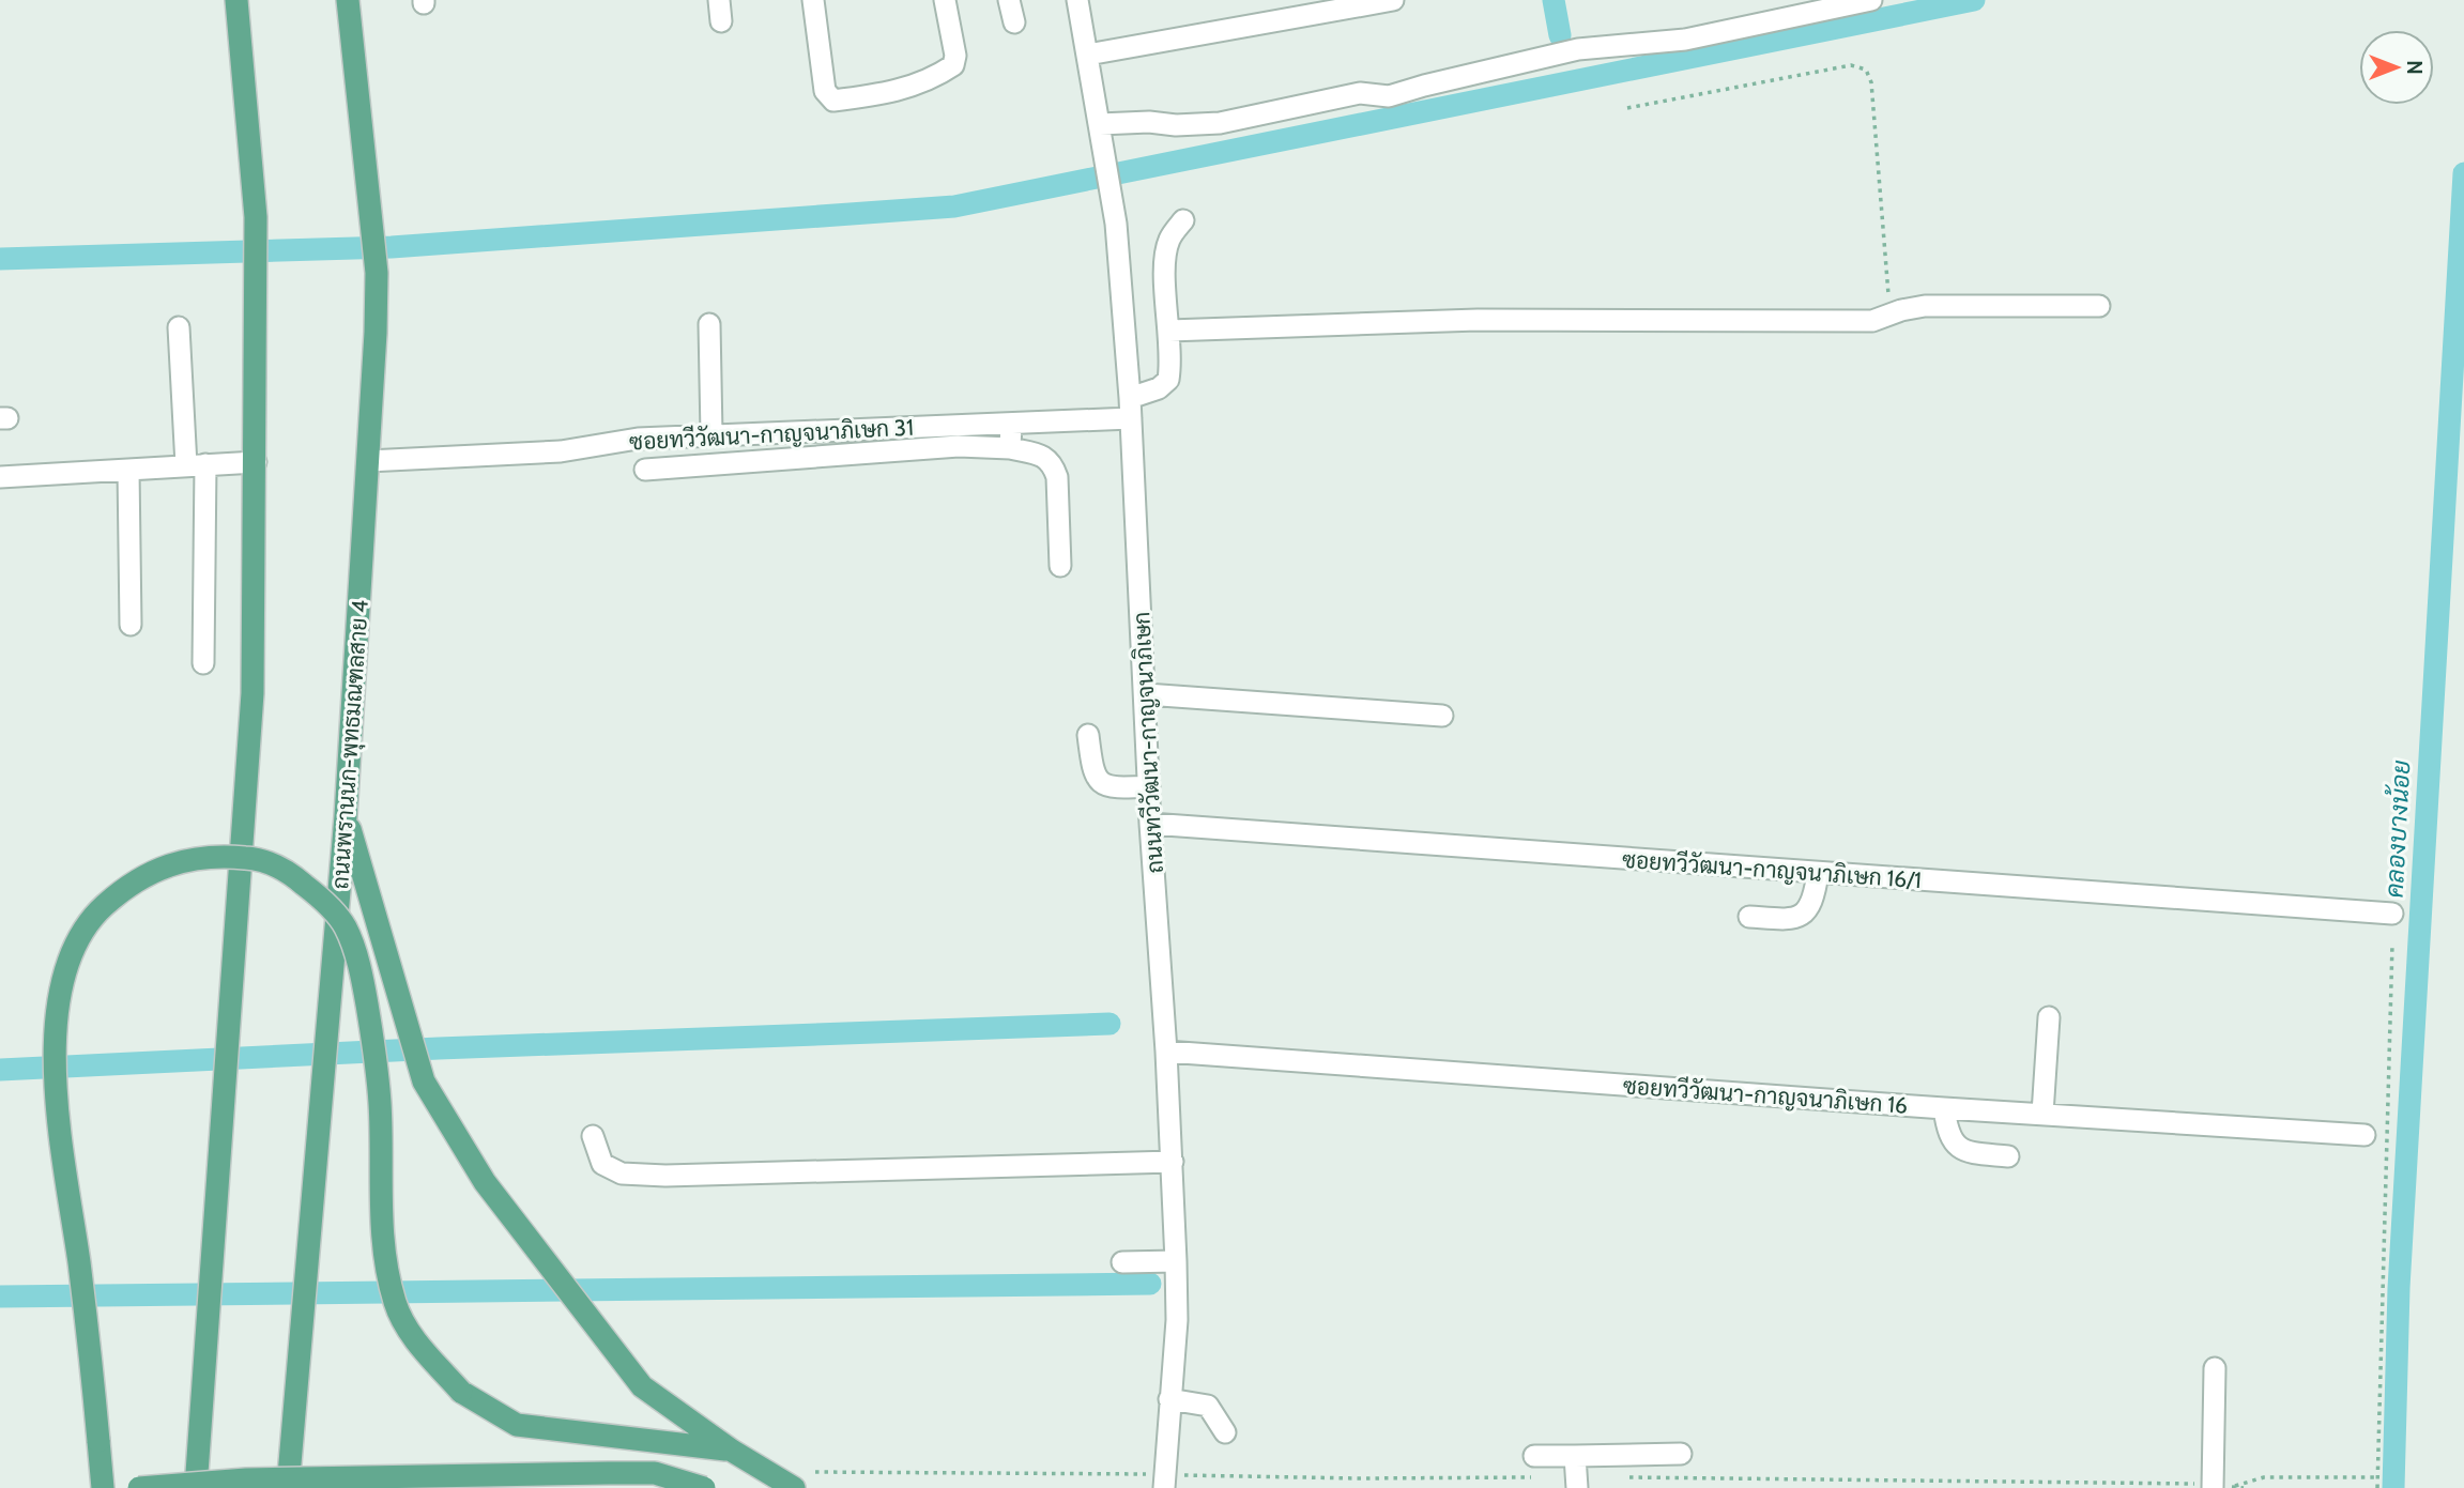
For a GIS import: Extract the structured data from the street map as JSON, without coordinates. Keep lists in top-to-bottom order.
{
  "streets": {
    "main road": ["ถนนพรานนก-พุทธมณฑลสาย 4"],
    "street": [
      "ซอยทวีวัฒนา-กาญจนาภิเษก 31",
      "ถนนทวีวัฒนา-กาญจนาภิเษก",
      "ซอยทวีวัฒนา-กาญจนาภิเษก 16/1",
      "ซอยทวีวัฒนา-กาญจนาภิเษก 16"
    ]
  },
  "crossings": [
    ["ซอยทวีวัฒนา-กาญจนาภิเษก 31", "ถนนทวีวัฒนา-กาญจนาภิเษก"],
    ["ซอยทวีวัฒนา-กาญจนาภิเษก 31", "ถนนพรานนก-พุทธมณฑลสาย 4"],
    ["ถนนทวีวัฒนา-กาญจนาภิเษก", "ซอยทวีวัฒนา-กาญจนาภิเษก 16/1"],
    ["ถนนทวีวัฒนา-กาญจนาภิเษก", "ซอยทวีวัฒนา-กาญจนาภิเษก 16"]
  ],
  "water": ["คลองบางน้อย"],
  "north": "right"
}
